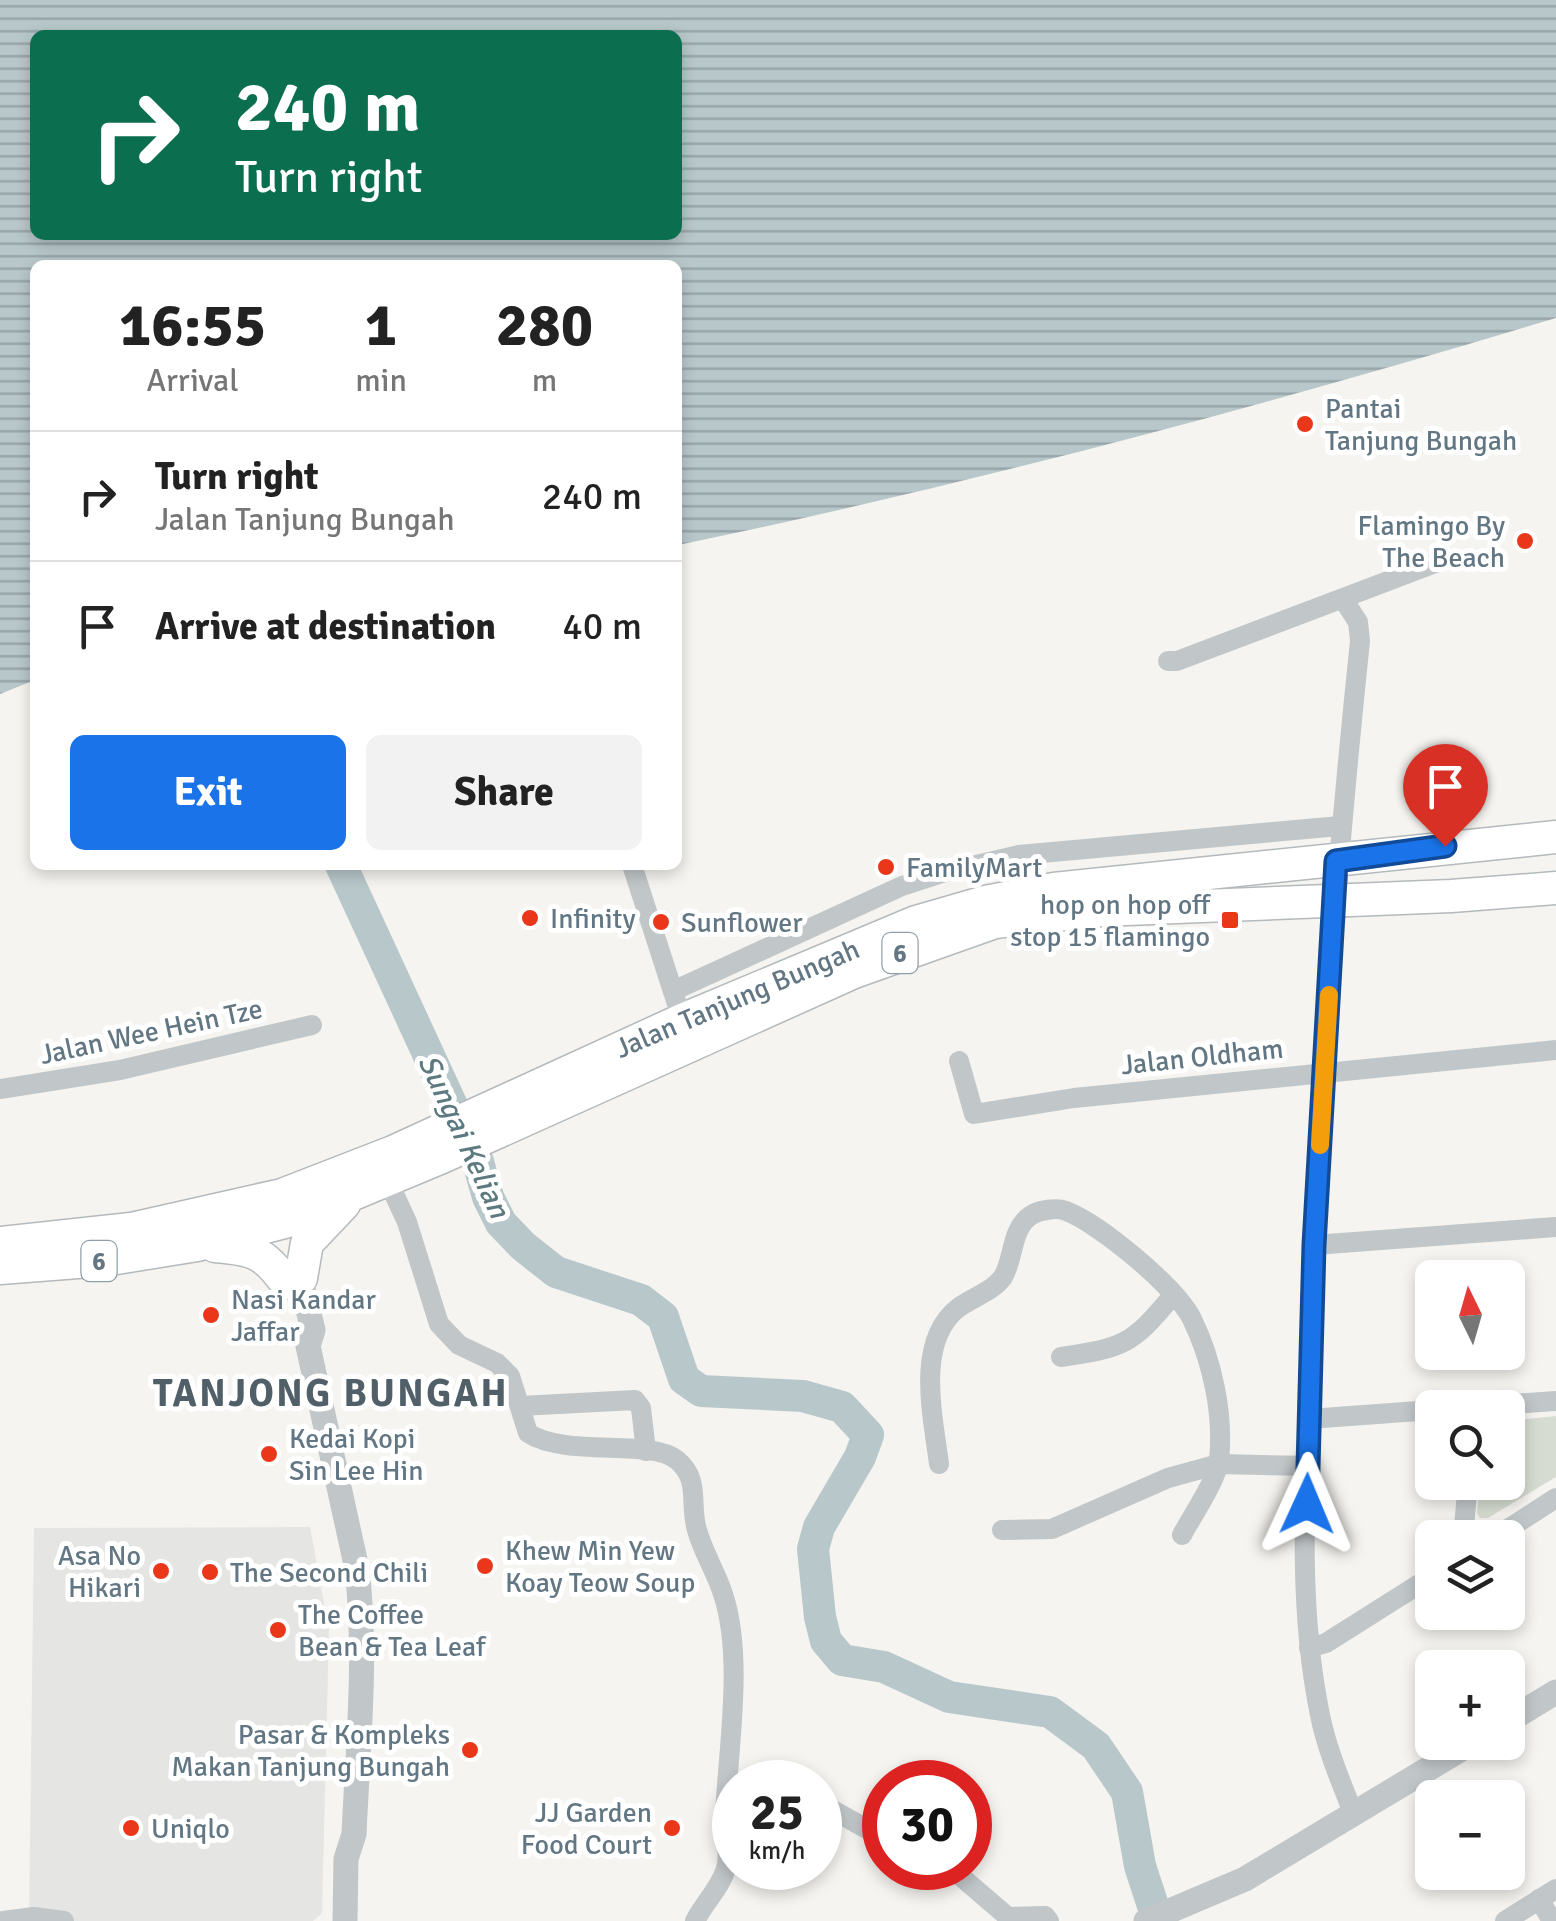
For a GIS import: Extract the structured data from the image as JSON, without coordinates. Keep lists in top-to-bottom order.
{
  "streets": {
    "main road": ["6", "Jalan Tanjung Bungah"],
    "street": ["Jalan Wee Hein Tze", "Jalan Oldham"]
  },
  "districts": ["TANJONG BUNGAH"],
  "water": ["Sungai Kelian"],
  "places": {
    "other": [
      "Pantai Tanjung Bungah",
      "Flamingo By The Beach",
      "FamilyMart",
      "Infinity",
      "Sunflower",
      "Nasi Kandar Jaffar",
      "Kedai Kopi Sin Lee Hin",
      "Khew Min Yew Koay Teow Soup",
      "Asa No Hikari",
      "The Second Chili",
      "The Coffee Bean & Tea Leaf",
      "Pasar & Kompleks Makan Tanjung Bungah",
      "Uniqlo",
      "JJ Garden Food Court"
    ],
    "transit": ["hop on hop off stop 15 flamingo"]
  },
  "north": "top",
  "page": {
    "turn": ["240 m", "Turn right"],
    "eta": [
      "16:55",
      "Arrival",
      "1",
      "min",
      "280",
      "m"
    ],
    "list": [
      {
        "name": "Turn right",
        "note": "Jalan Tanjung Bungah",
        "value": "240 m"
      },
      {
        "name": "Arrive at destination",
        "value": "40 m"
      }
    ],
    "buttons": ["Exit", "Share"],
    "map_buttons": ["+", "−"],
    "speed": "25 km/h",
    "limit": "30"
  }
}
